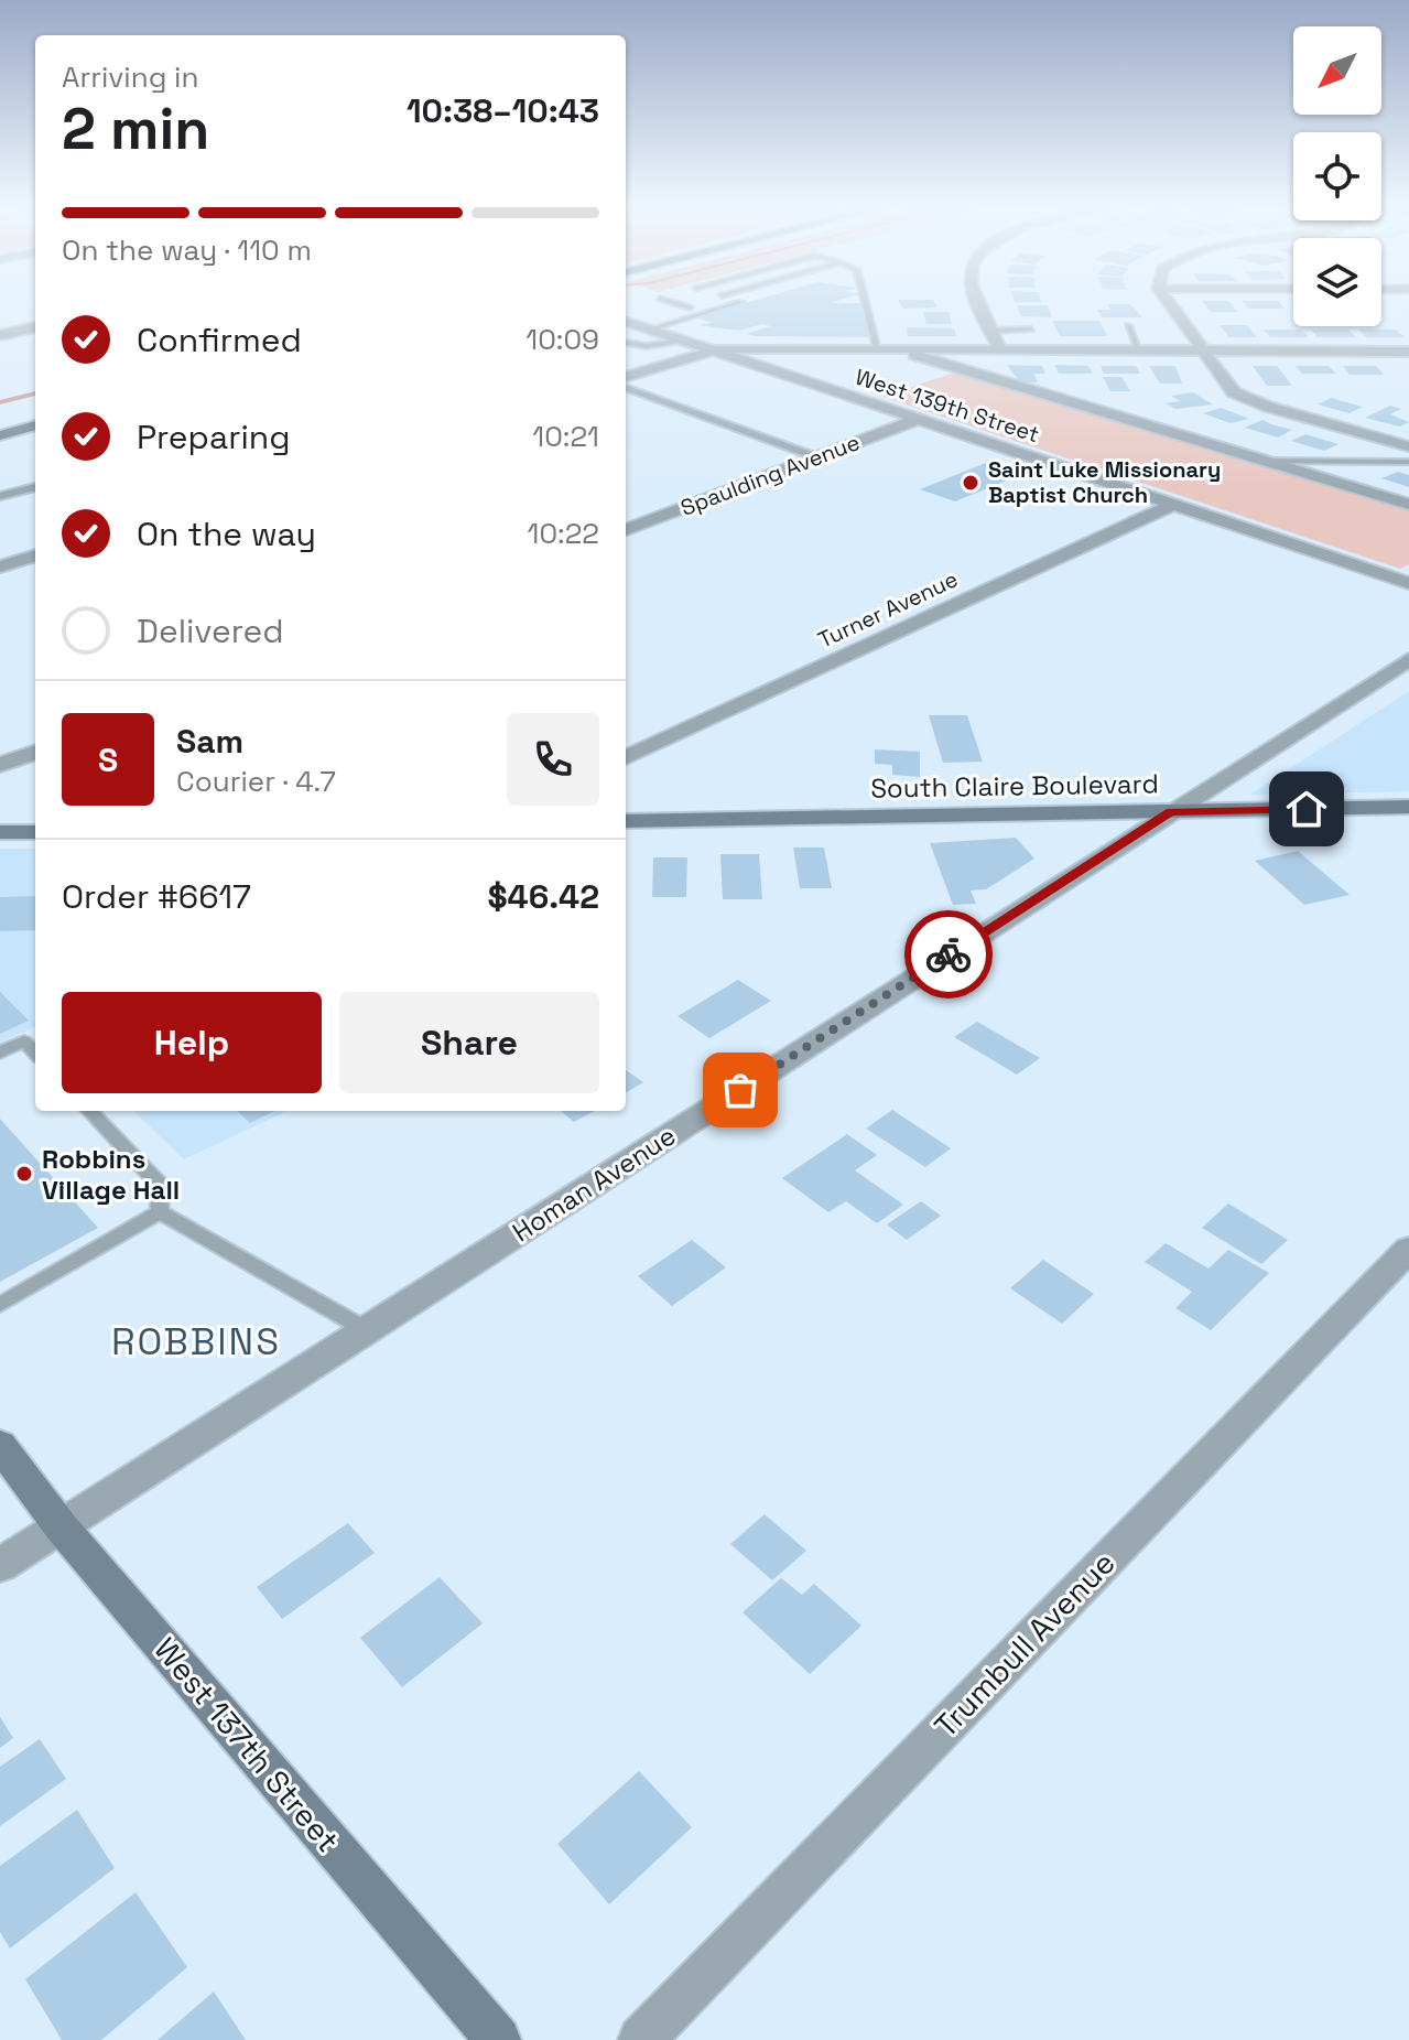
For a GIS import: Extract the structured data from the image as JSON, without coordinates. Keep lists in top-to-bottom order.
{
  "streets": {
    "main road": ["South Claire Boulevard", "West 137th Street"],
    "street": [
      "West 139th Street",
      "Spaulding Avenue",
      "Turner Avenue",
      "Homan Avenue",
      "Trumbull Avenue"
    ]
  },
  "crossings": [
    ["West 139th Street", "Spaulding Avenue"],
    ["West 139th Street", "Turner Avenue"],
    ["South Claire Boulevard", "Homan Avenue"],
    ["Homan Avenue", "West 137th Street"]
  ],
  "districts": ["ROBBINS"],
  "places": ["Saint Luke Missionary Baptist Church", "Robbins Village Hall"],
  "north": "bottom left",
  "page": {
    "heading": ["2 min", "Arriving in", "10:38–10:43"],
    "panel": [
      "Sam",
      "Courier · 4.7",
      "Order #6617",
      "$46.42"
    ],
    "bar": "On the way · 110 m",
    "list": [
      ["Confirmed", "10:09"],
      ["Preparing", "10:21"],
      ["On the way", "10:22"],
      "Delivered"
    ],
    "round": "S",
    "buttons": ["Help", "Share"]
  }
}
